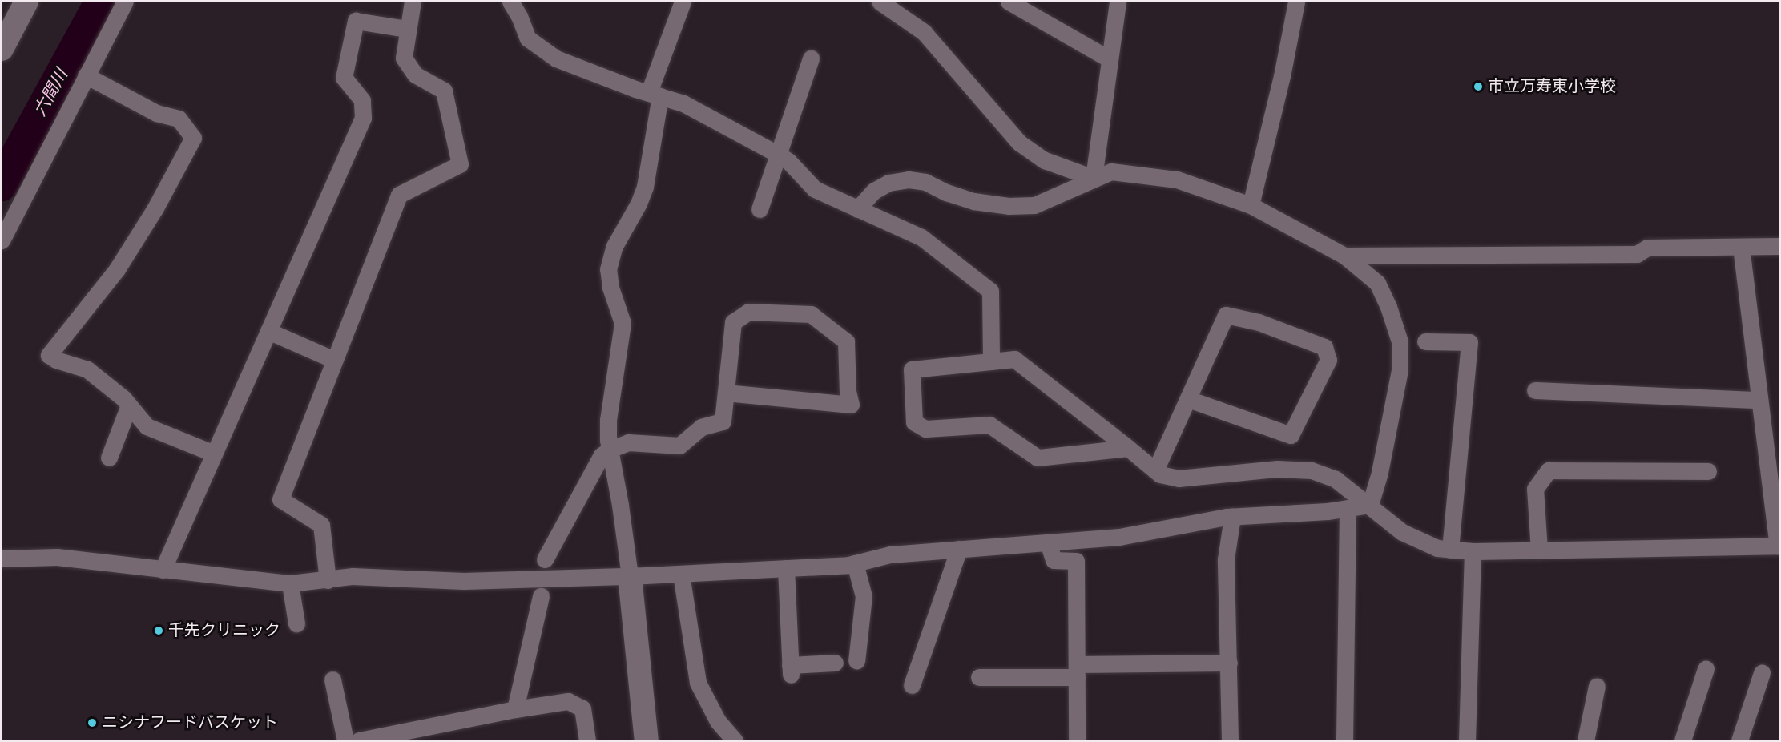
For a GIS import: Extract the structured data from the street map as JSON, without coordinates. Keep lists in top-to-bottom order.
{
  "water": ["六間川"],
  "places": ["市立万寿東小学校", "千先クリニック", "ニシナフードバスケット"]
}
